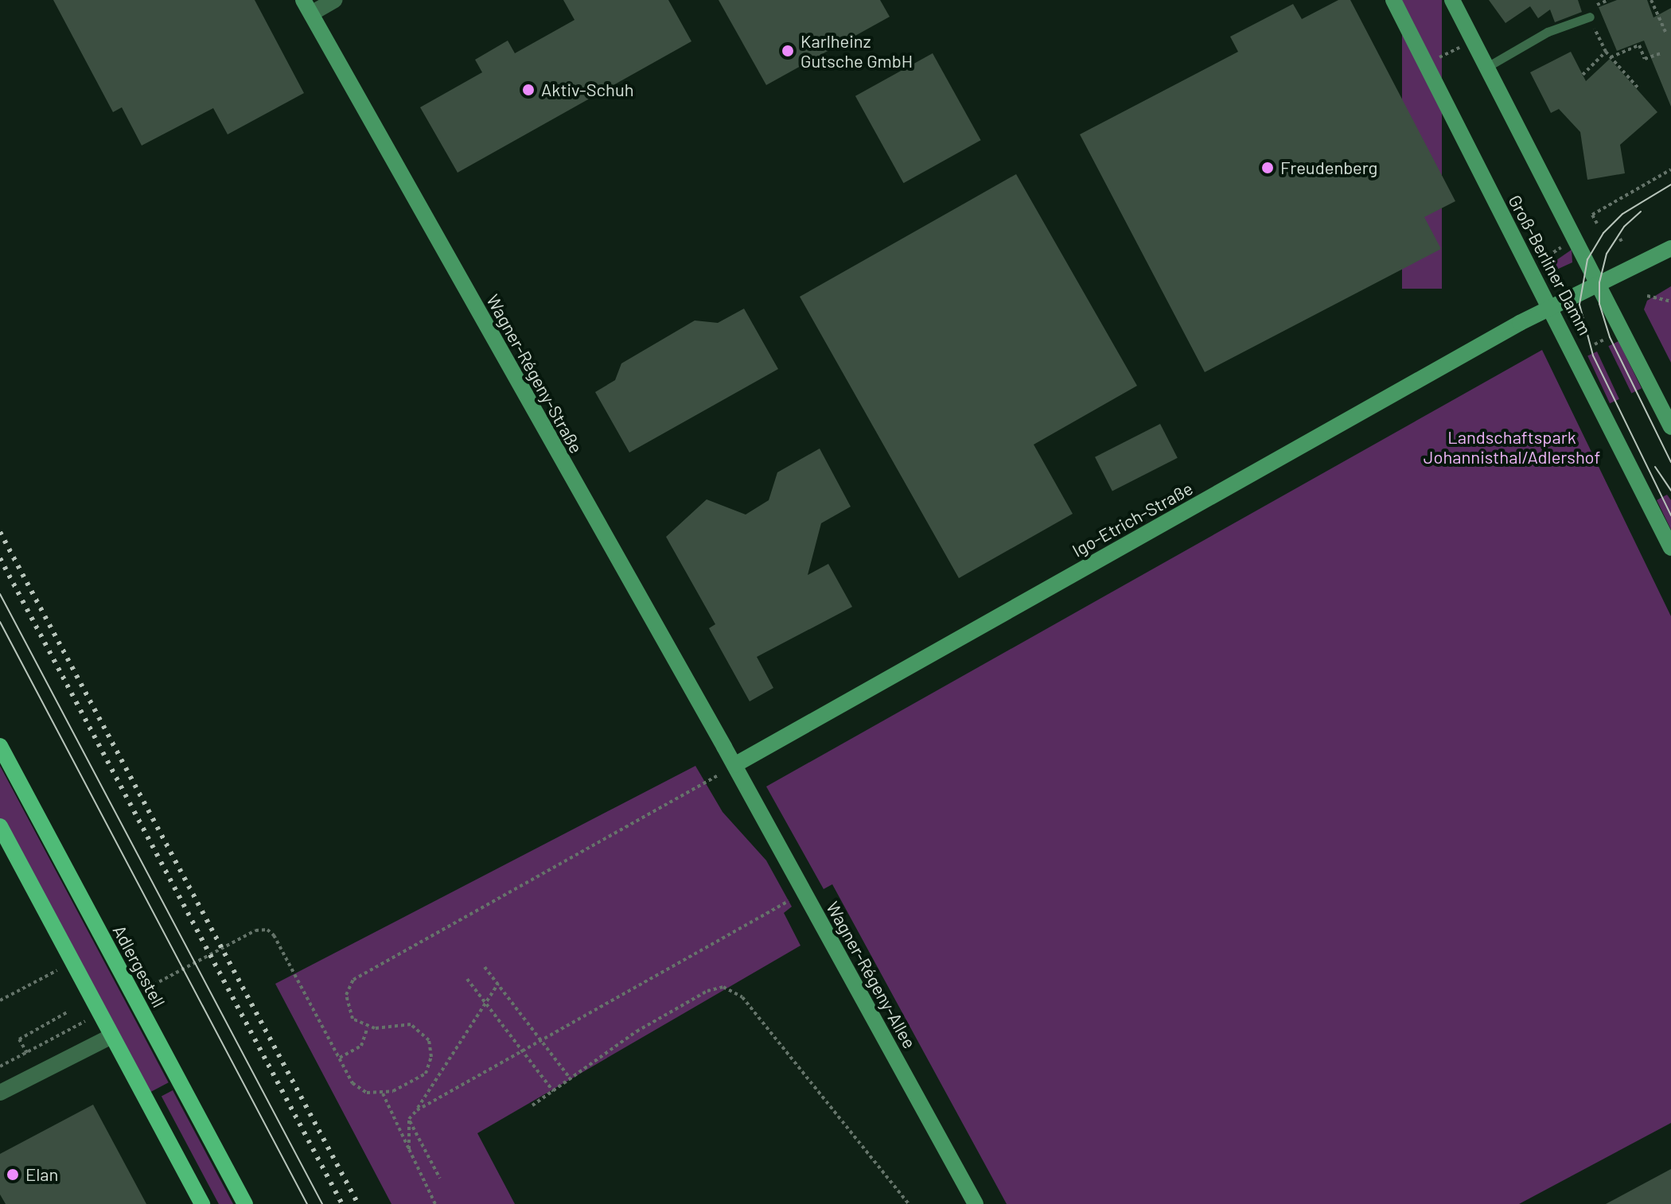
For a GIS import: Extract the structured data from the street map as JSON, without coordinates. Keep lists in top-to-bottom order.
{
  "streets": {
    "main road": ["Adlergestell"],
    "street": [
      "Groß-Berliner Damm",
      "Wagner-Régeny-Straße",
      "Igo-Etrich-Straße",
      "Wagner-Régeny-Allee"
    ]
  },
  "crossings": [
    ["Groß-Berliner Damm", "Igo-Etrich-Straße"],
    ["Wagner-Régeny-Straße", "Igo-Etrich-Straße"],
    ["Wagner-Régeny-Straße", "Wagner-Régeny-Allee"],
    ["Igo-Etrich-Straße", "Wagner-Régeny-Allee"]
  ],
  "parks": ["Landschaftspark Johannisthal/Adlershof"],
  "places": [
    "Karlheinz Gutsche GmbH",
    "Aktiv-Schuh",
    "Freudenberg",
    "Elan"
  ]
}
